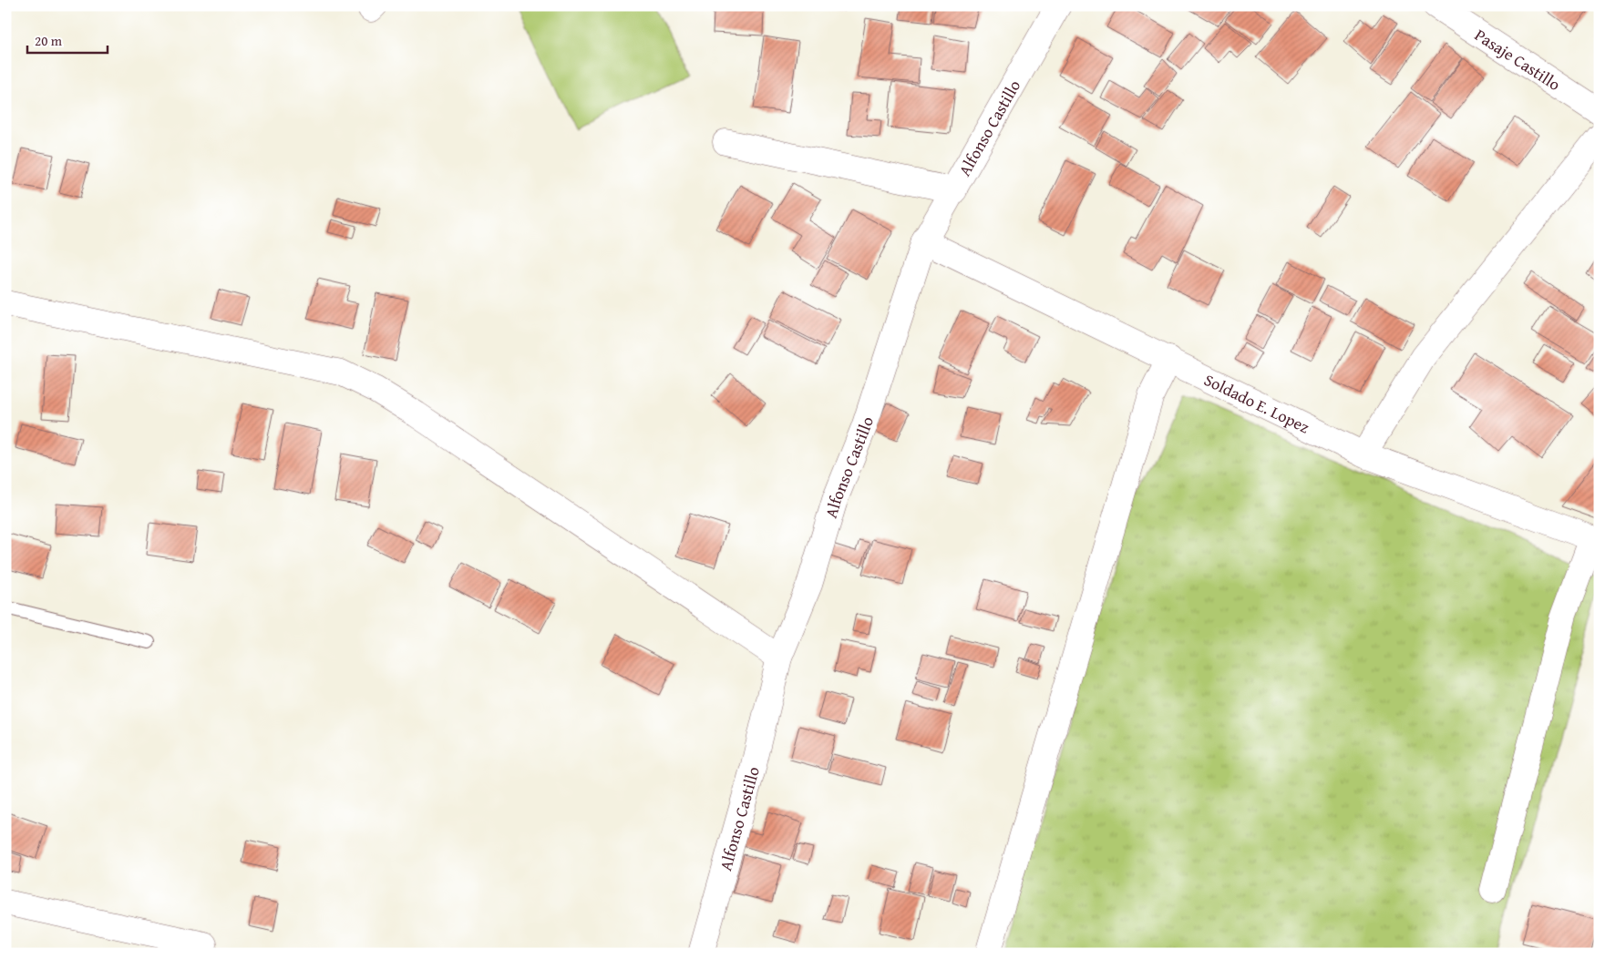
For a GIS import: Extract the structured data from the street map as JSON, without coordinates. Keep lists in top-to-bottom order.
{
  "streets": {
    "street": ["Pasaje Castillo", "Alfonso Castillo", "Soldado E. Lopez"]
  },
  "crossings": [
    ["Alfonso Castillo", "Soldado E. Lopez"]
  ],
  "scale_bar": "20 m"
}
